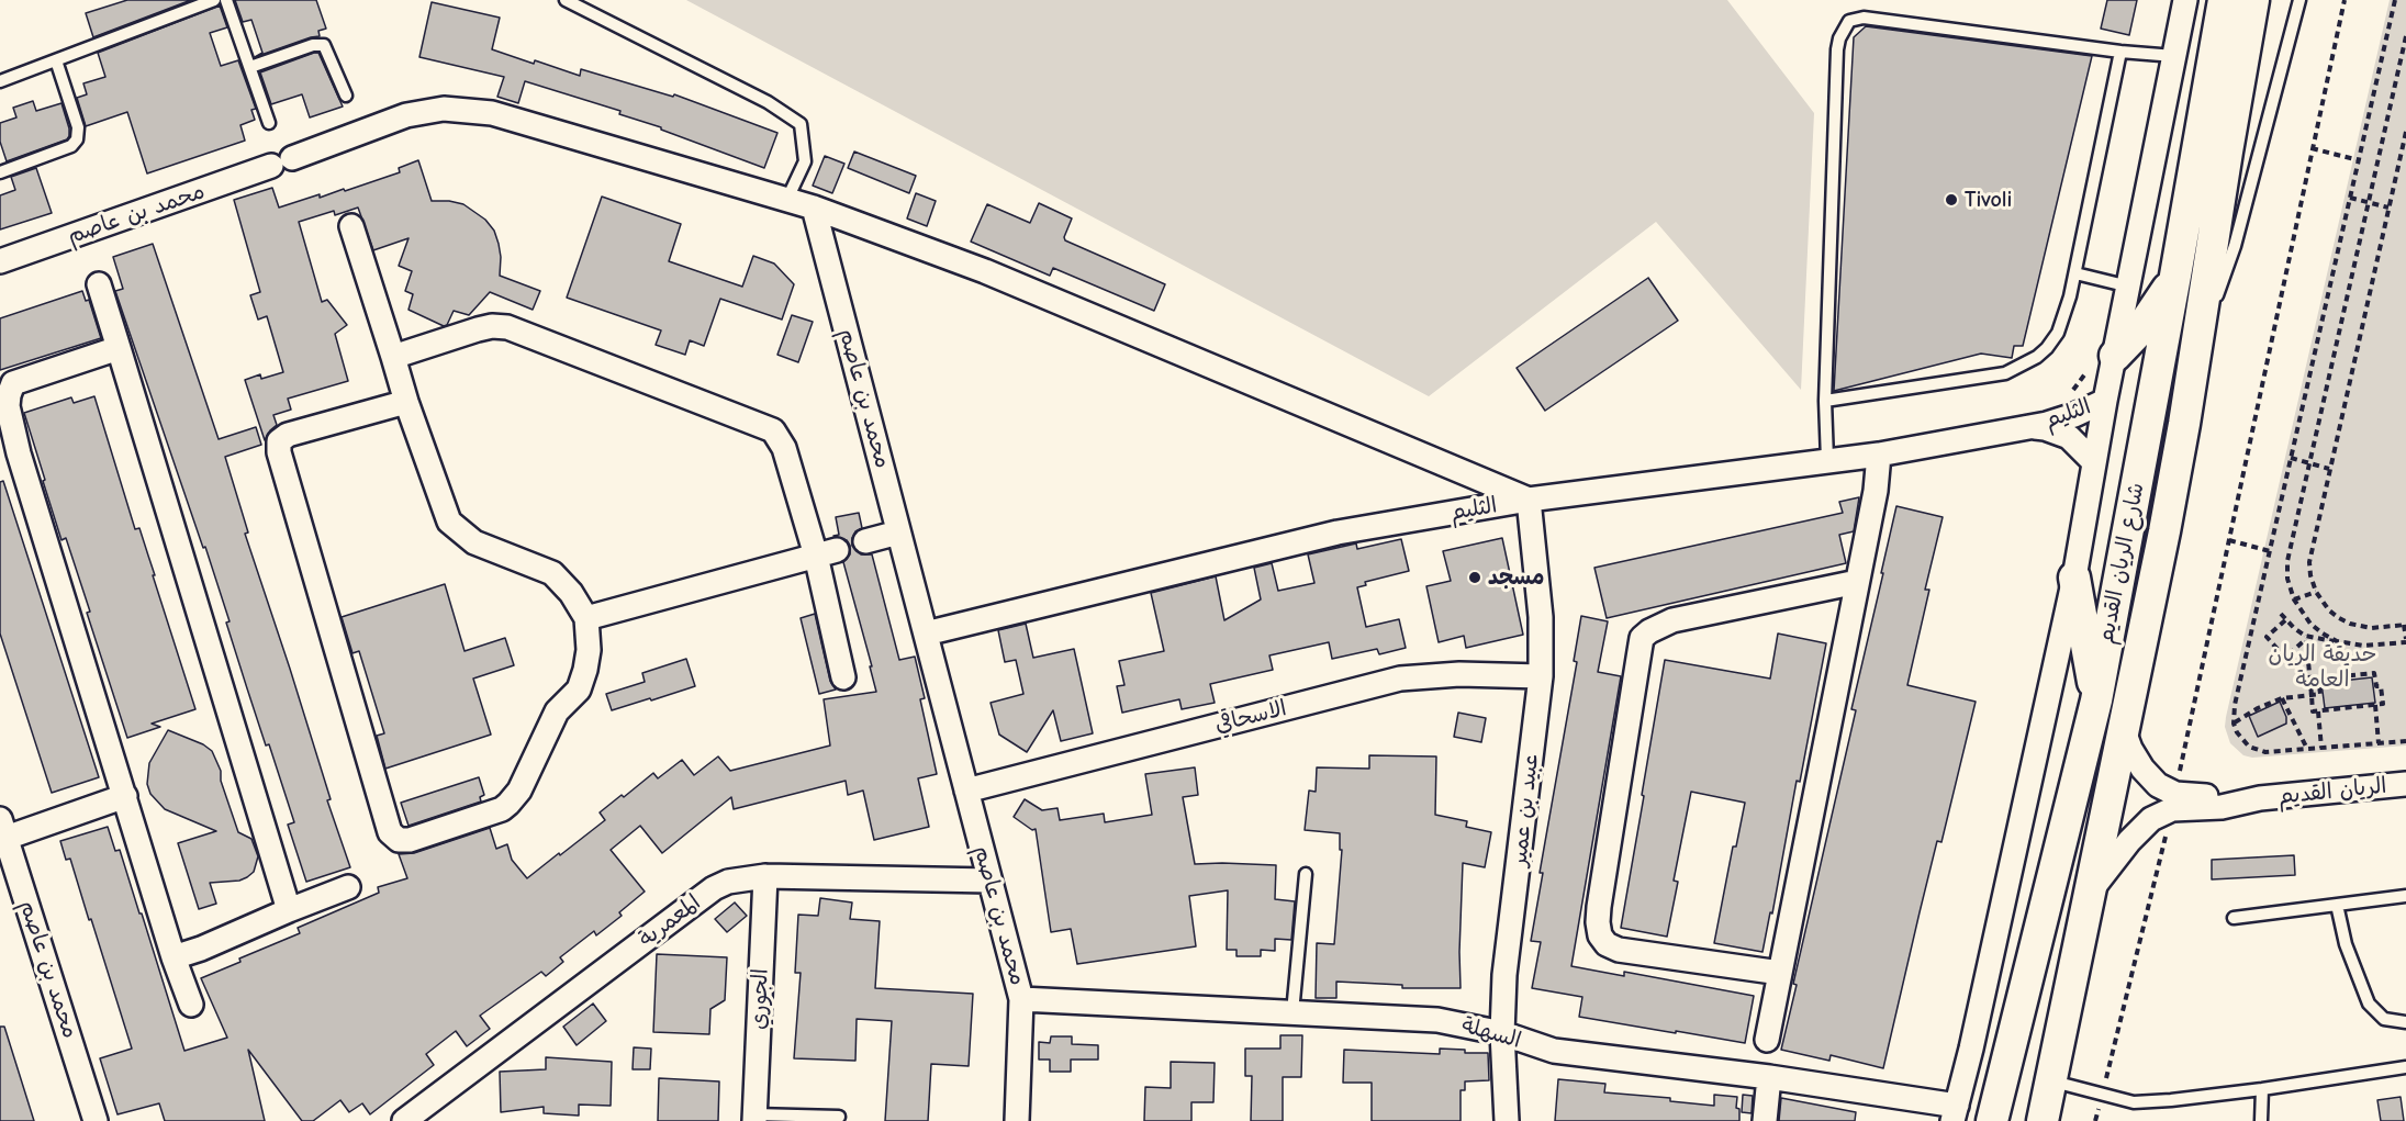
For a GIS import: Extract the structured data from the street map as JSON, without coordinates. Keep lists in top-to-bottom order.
{
  "streets": {
    "street": [
      "محمد بن عاصم",
      "الثليم",
      "شارع الريان القديم",
      "الاسحاقي",
      "الريان القديم",
      "عبيد بن عمير",
      "المعمرية",
      "الجوري",
      "السهلة"
    ]
  },
  "crossings": [
    ["محمد بن عاصم", "الثليم"],
    ["محمد بن عاصم", "الاسحاقي"],
    ["محمد بن عاصم", "المعمرية"],
    ["محمد بن عاصم", "السهلة"],
    ["الثليم", "شارع الريان القديم"],
    ["الثليم", "عبيد بن عمير"],
    ["شارع الريان القديم", "الريان القديم"],
    ["شارع الريان القديم", "السهلة"],
    ["الاسحاقي", "عبيد بن عمير"],
    ["عبيد بن عمير", "السهلة"],
    ["المعمرية", "الجوري"]
  ],
  "parks": ["حديقة الريان العامة"],
  "places": ["Tivoli", "مسجد"]
}
